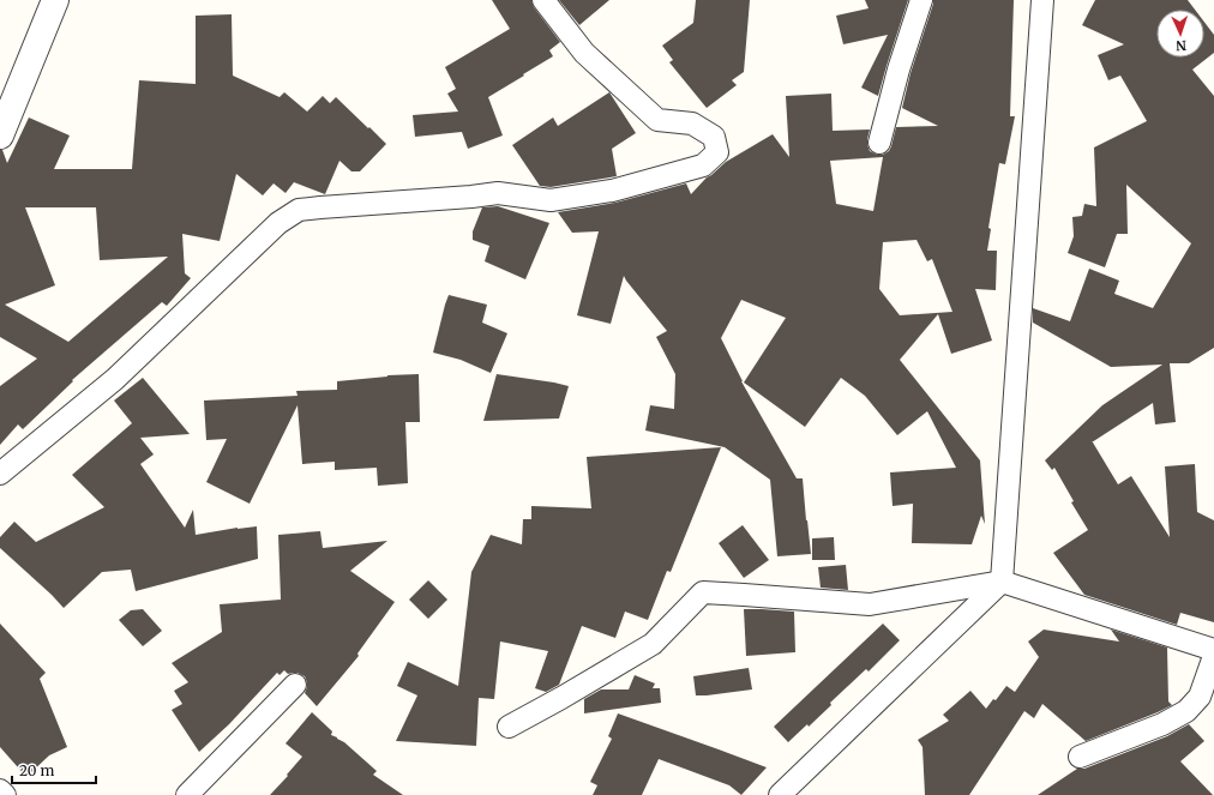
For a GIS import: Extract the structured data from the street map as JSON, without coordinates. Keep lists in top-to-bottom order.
{
  "scale_bar": "20 m",
  "north": "bottom"
}
